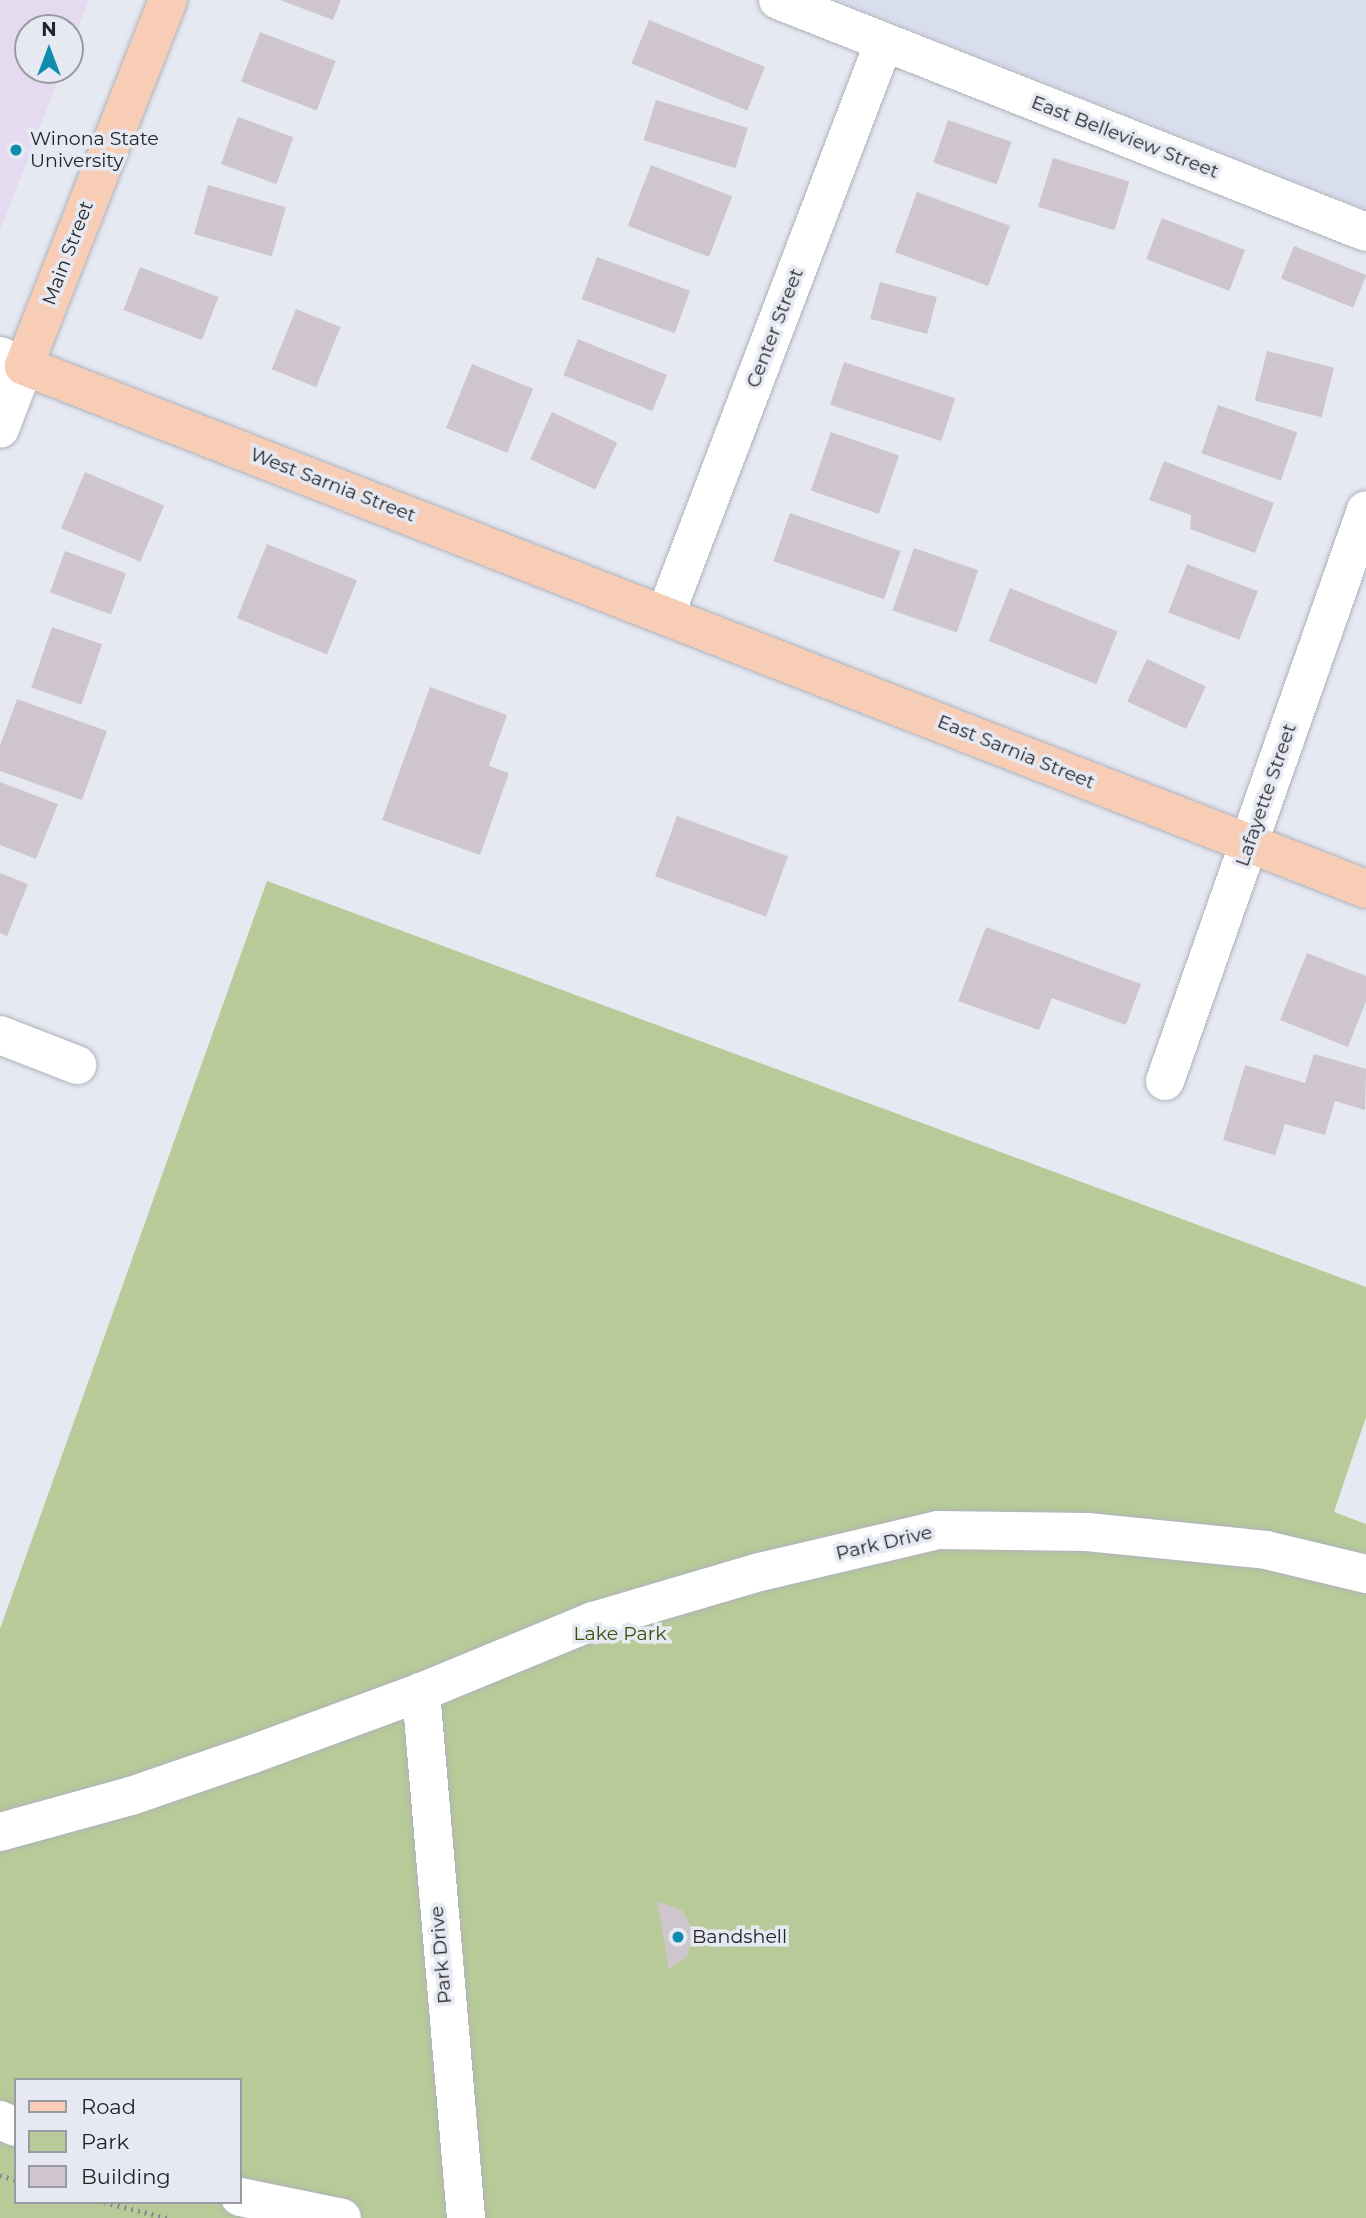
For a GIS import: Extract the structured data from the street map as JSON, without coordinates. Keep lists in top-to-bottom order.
{
  "streets": {
    "main road": ["Main Street", "West Sarnia Street", "East Sarnia Street"],
    "street": [
      "East Belleview Street",
      "Center Street",
      "Lafayette Street",
      "Park Drive"
    ]
  },
  "crossings": [
    ["East Belleview Street", "Center Street"],
    ["Main Street", "West Sarnia Street"],
    ["Center Street", "West Sarnia Street"],
    ["Center Street", "East Sarnia Street"],
    ["West Sarnia Street", "East Sarnia Street"],
    ["East Sarnia Street", "Lafayette Street"]
  ],
  "parks": ["Lake Park"],
  "places": ["Winona State University", "Bandshell"],
  "legend": ["Road", "Park", "Building"],
  "north": "top"
}
